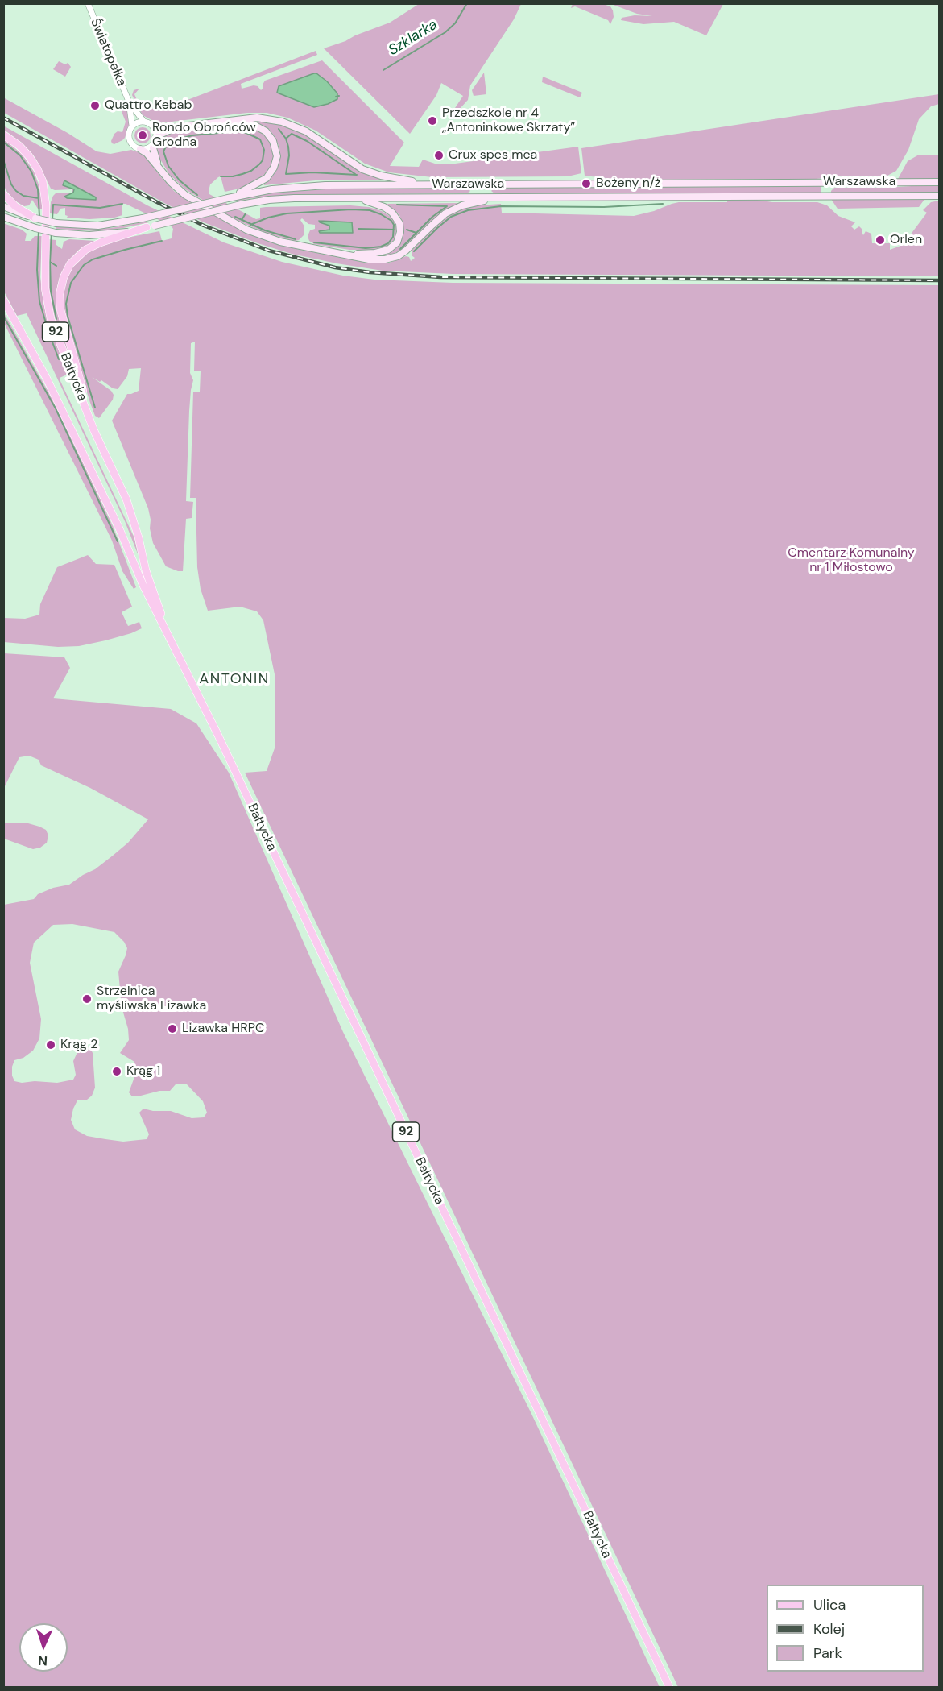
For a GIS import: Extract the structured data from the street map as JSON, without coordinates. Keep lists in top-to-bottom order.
{
  "streets": {
    "main road": ["Warszawska", "92", "Bałtycka"],
    "street": ["Światopełka"]
  },
  "districts": ["ANTONIN"],
  "water": ["Szklarka"],
  "parks": ["Cmentarz Komunalny nr 1 Miłostowo"],
  "places": [
    "Quattro Kebab",
    "Przedszkole nr 4 „Antoninkowe Skrzaty”",
    "Rondo Obrońców Grodna",
    "Crux spes mea",
    "Bożeny n/ż",
    "Orlen",
    "Strzelnica myśliwska Lizawka",
    "Lizawka HRPC",
    "Krąg 2",
    "Krąg 1"
  ],
  "legend": ["Ulica", "Kolej", "Park"],
  "north": "bottom"
}
